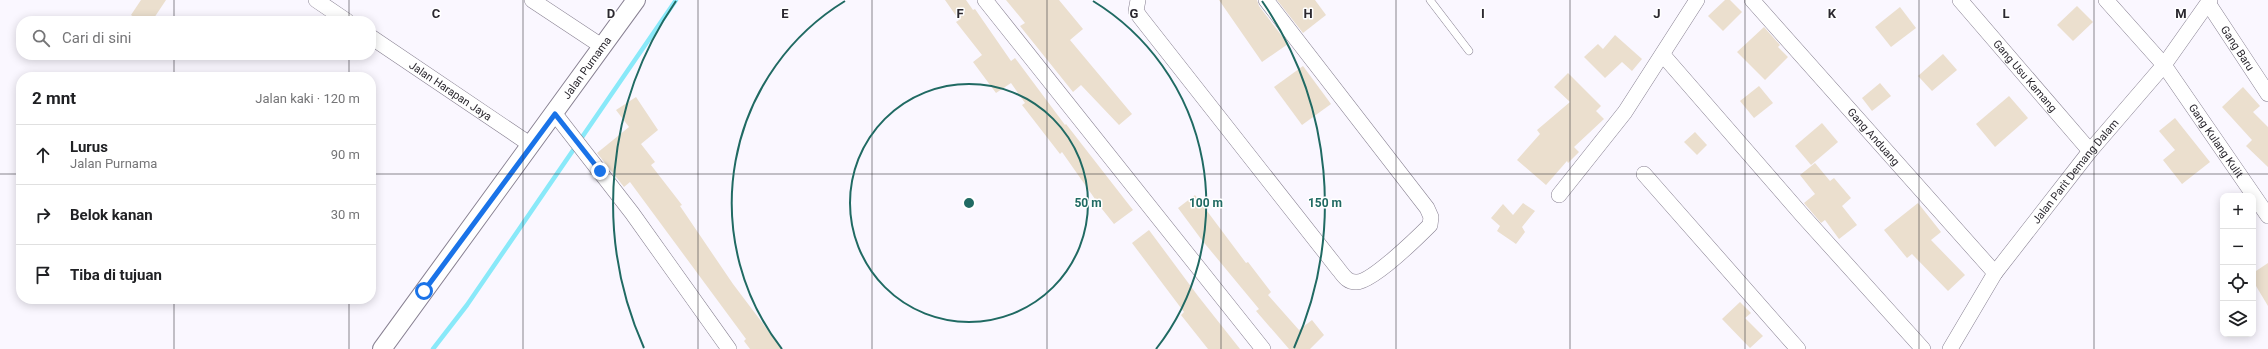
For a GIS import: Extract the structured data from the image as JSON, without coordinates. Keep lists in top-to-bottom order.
{
  "streets": {
    "street": [
      "Gang Baru",
      "Jalan Purnama",
      "Gang Usu Kamang",
      "Jalan Harapan Jaya",
      "Gang Anduang",
      "Gang Kulang Kulit",
      "Jalan Parit Demang Dalam"
    ]
  },
  "crossings": [
    ["Gang Baru", "Jalan Parit Demang Dalam"],
    ["Jalan Purnama", "Jalan Harapan Jaya"],
    ["Gang Usu Kamang", "Jalan Parit Demang Dalam"],
    ["Gang Anduang", "Jalan Parit Demang Dalam"],
    ["Gang Kulang Kulit", "Jalan Parit Demang Dalam"]
  ],
  "page": {
    "search": "Cari di sini",
    "heading": ["2 mnt", "Jalan kaki · 120 m"],
    "list": [
      ["Lurus", "Jalan Purnama", "90 m"],
      ["Belok kanan", "30 m"],
      "Tiba di tujuan"
    ],
    "map_buttons": ["+", "−"]
  },
  "grid": {
    "columns": [
      "C",
      "D",
      "E",
      "F",
      "G",
      "H",
      "I",
      "J",
      "K",
      "L",
      "M"
    ]
  },
  "rings": ["50 m", "100 m", "150 m"]
}
